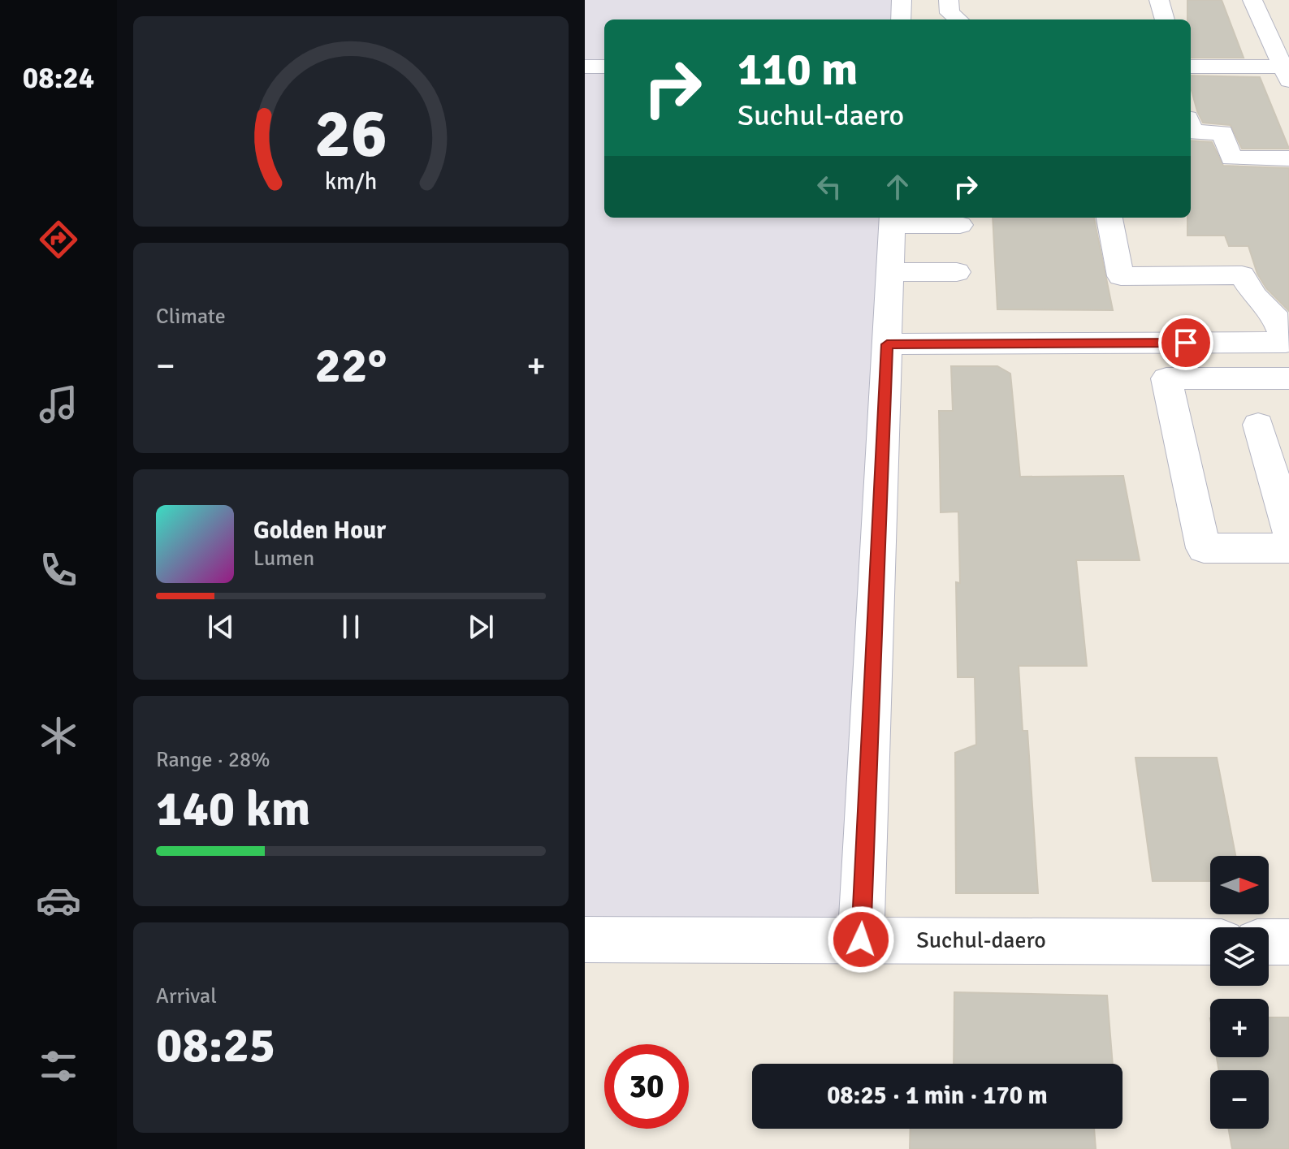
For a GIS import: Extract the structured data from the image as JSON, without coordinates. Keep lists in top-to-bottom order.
{
  "streets": {
    "street": ["Suchul-daero"]
  },
  "north": "right",
  "page": {
    "tabs": "08:24",
    "turn": ["110 m", "Suchul-daero"],
    "tile": [
      "Climate",
      ["Range · 28%", "140 km"],
      ["Arrival", "08:25"]
    ],
    "heat": ["−", "22°", "+"],
    "song": ["Golden Hour", "Lumen"],
    "map_buttons": ["+", "−"],
    "limit": "30",
    "trip": "08:25 · 1 min · 170 m",
    "gauge": ["26", "km/h"]
  }
}
